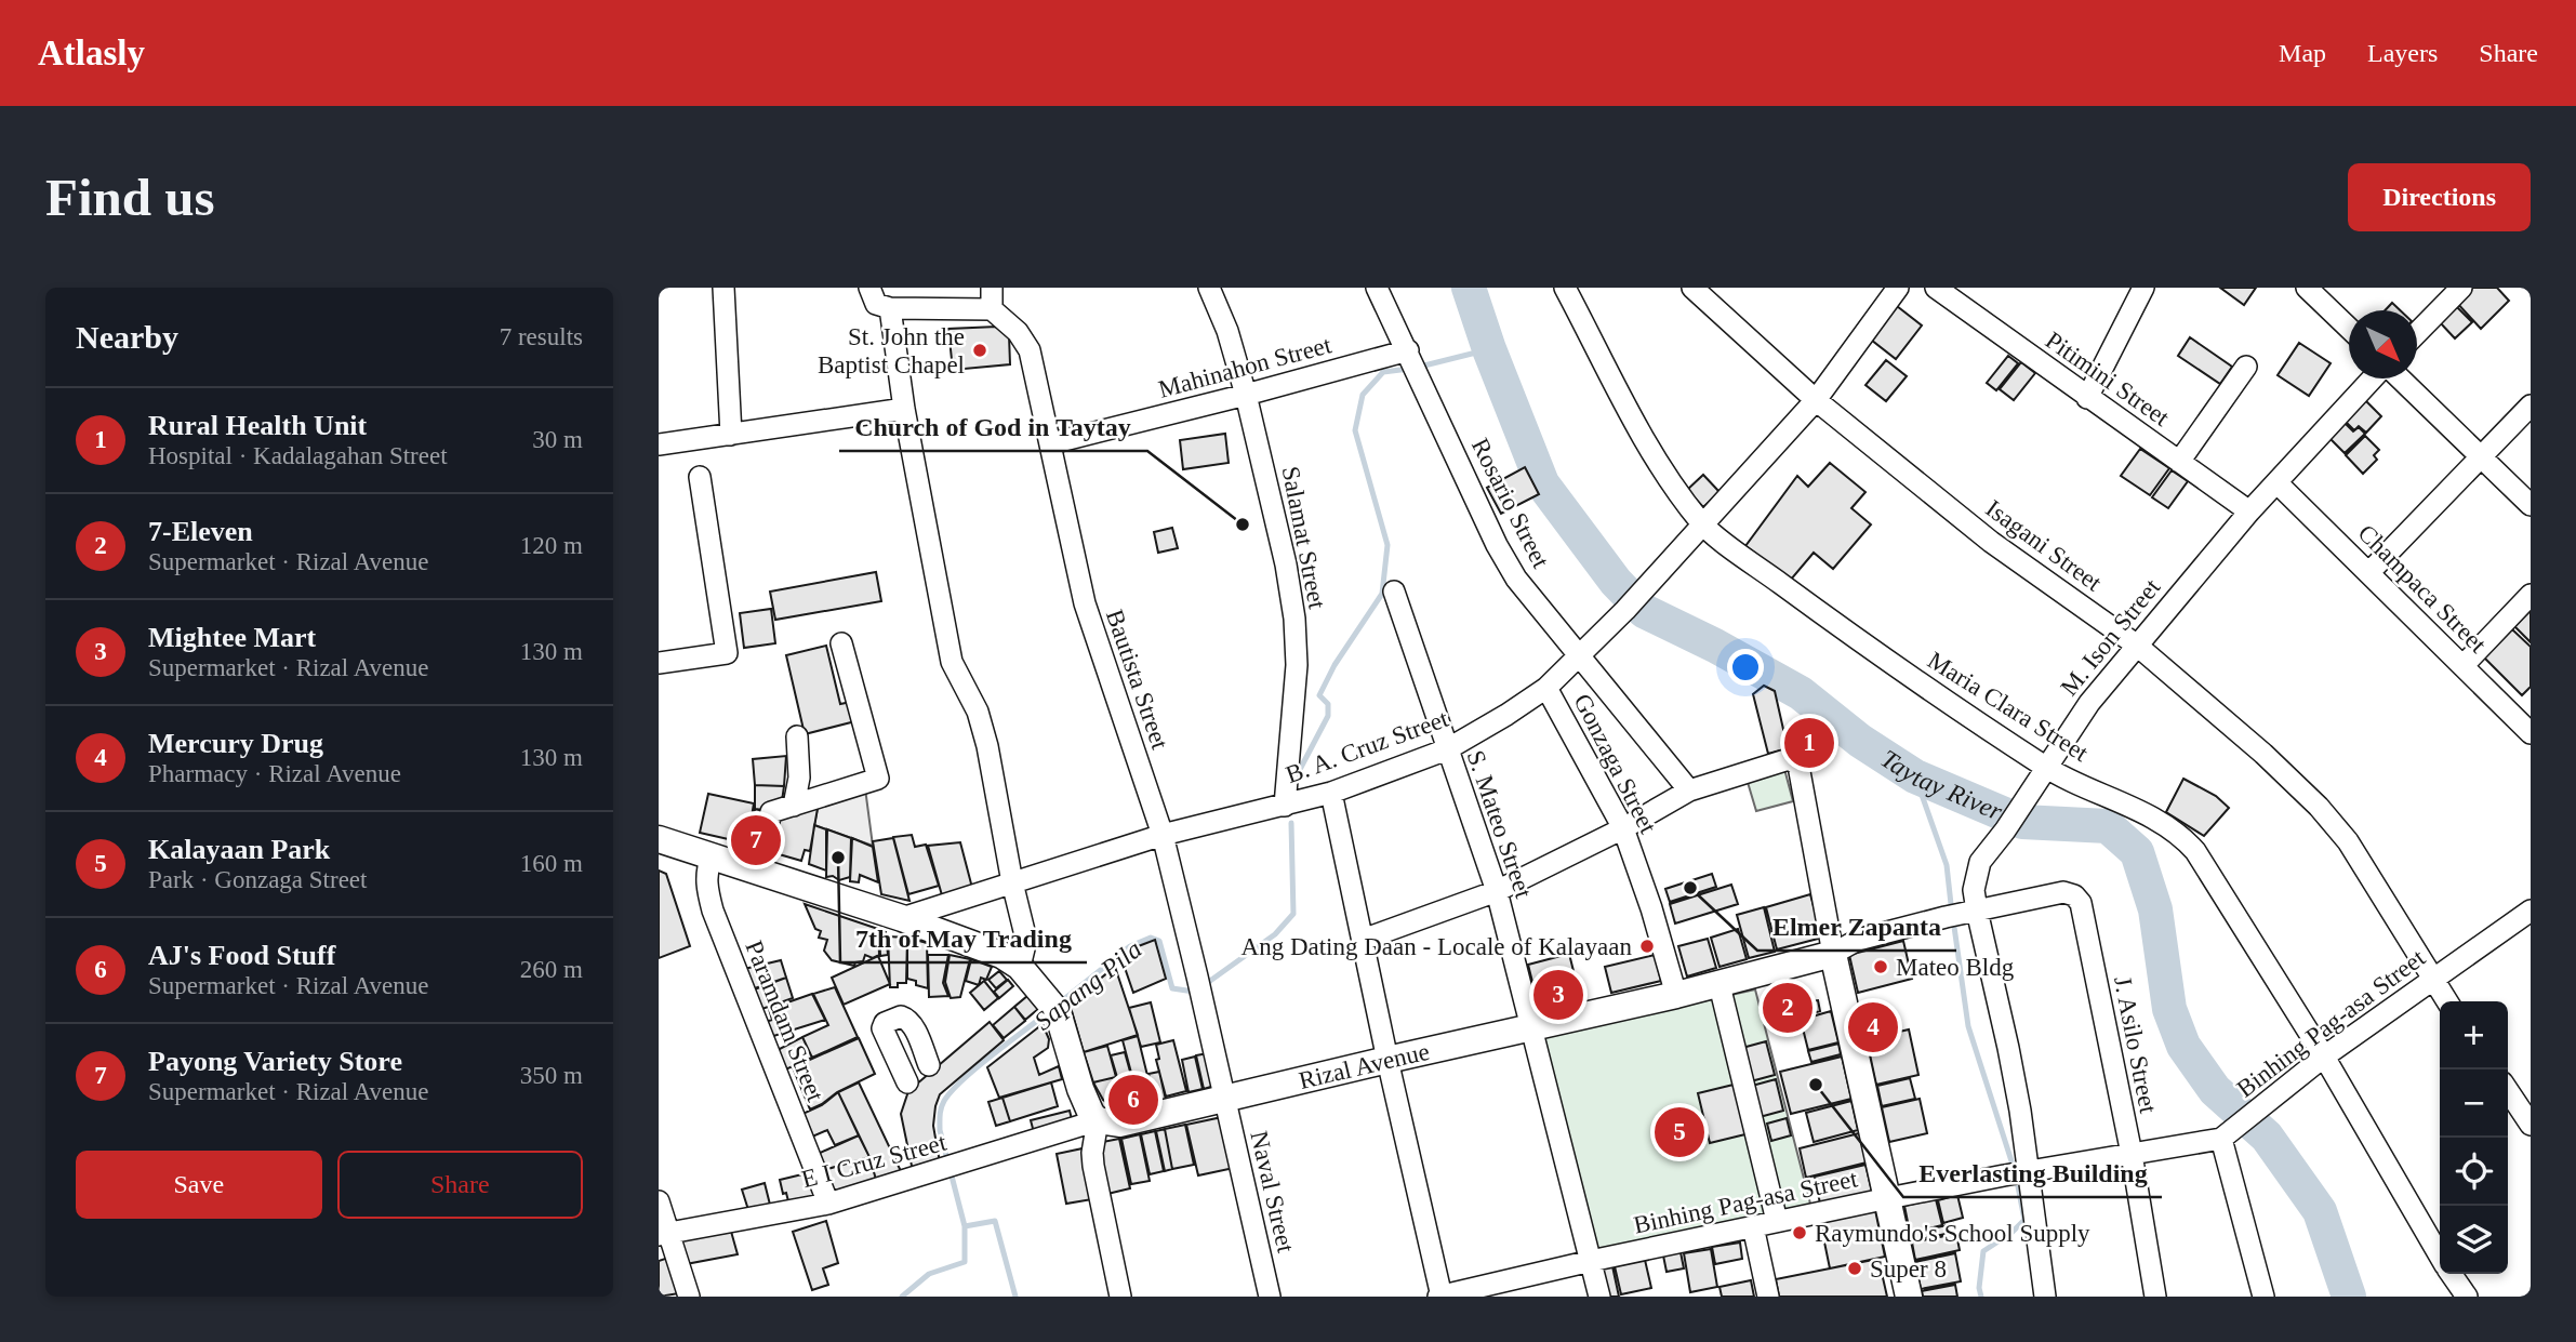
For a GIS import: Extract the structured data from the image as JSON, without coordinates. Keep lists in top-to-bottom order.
{
  "streets": {
    "main road": ["Rizal Avenue"],
    "street": [
      "Mahinahon Street",
      "Pitimini Street",
      "Rosario Street",
      "Salamat Street",
      "Isagani Street",
      "Champaca Street",
      "M. Ison Street",
      "Bautista Street",
      "Maria Clara Street",
      "B. A. Cruz Street",
      "Gonzaga Street",
      "S. Mateo Street",
      "Paramdam Street",
      "Binhing Pag-asa Street",
      "J. Asilo Street",
      "E I Cruz Street",
      "Naval Street"
    ]
  },
  "crossings": [
    ["Mahinahon Street", "Rosario Street"],
    ["Mahinahon Street", "Salamat Street"],
    ["Mahinahon Street", "Bautista Street"],
    ["Pitimini Street", "M. Ison Street"],
    ["Rosario Street", "B. A. Cruz Street"],
    ["Salamat Street", "B. A. Cruz Street"],
    ["Isagani Street", "M. Ison Street"],
    ["Isagani Street", "B. A. Cruz Street"],
    ["Isagani Street", "Binhing Pag-asa Street"],
    ["Champaca Street", "M. Ison Street"],
    ["M. Ison Street", "Maria Clara Street"],
    ["M. Ison Street", "Binhing Pag-asa Street"],
    ["M. Ison Street", "J. Asilo Street"],
    ["Bautista Street", "B. A. Cruz Street"],
    ["Bautista Street", "Rizal Avenue"],
    ["Bautista Street", "Naval Street"],
    ["Maria Clara Street", "B. A. Cruz Street"],
    ["Maria Clara Street", "Binhing Pag-asa Street"],
    ["B. A. Cruz Street", "Gonzaga Street"],
    ["B. A. Cruz Street", "S. Mateo Street"],
    ["Gonzaga Street", "Rizal Avenue"],
    ["S. Mateo Street", "Binhing Pag-asa Street"],
    ["S. Mateo Street", "Rizal Avenue"],
    ["Paramdam Street", "E I Cruz Street"],
    ["Binhing Pag-asa Street", "J. Asilo Street"],
    ["Rizal Avenue", "E I Cruz Street"],
    ["Rizal Avenue", "Naval Street"]
  ],
  "water": ["Taytay River", "Sapang Pila"],
  "places": [
    "St. John the Baptist Chapel",
    "Church of God in Taytay",
    "7th of May Trading",
    "Elmer Zapanta",
    "Ang Dating Daan - Locale of Kalayaan",
    "Mateo Bldg",
    "Everlasting Building",
    "Raymundo's School Supply",
    "Super 8"
  ],
  "north": "bottom right",
  "page": {
    "header": "Atlasly",
    "nav": ["Map", "Layers", "Share"],
    "buttons": [
      "Directions",
      ["Save", "Share"]
    ],
    "title": "Find us",
    "heading": ["Nearby", "7 results"],
    "list": [
      {
        "mark": "1",
        "name": "Rural Health Unit",
        "note": "Hospital · Kadalagahan Street",
        "value": "30 m"
      },
      {
        "mark": "2",
        "name": "7-Eleven",
        "note": "Supermarket · Rizal Avenue",
        "value": "120 m"
      },
      {
        "mark": "3",
        "name": "Mightee Mart",
        "note": "Supermarket · Rizal Avenue",
        "value": "130 m"
      },
      {
        "mark": "4",
        "name": "Mercury Drug",
        "note": "Pharmacy · Rizal Avenue",
        "value": "130 m"
      },
      {
        "mark": "5",
        "name": "Kalayaan Park",
        "note": "Park · Gonzaga Street",
        "value": "160 m"
      },
      {
        "mark": "6",
        "name": "AJ's Food Stuff",
        "note": "Supermarket · Rizal Avenue",
        "value": "260 m"
      },
      {
        "mark": "7",
        "name": "Payong Variety Store",
        "note": "Supermarket · Rizal Avenue",
        "value": "350 m"
      }
    ],
    "pins": [
      "1",
      "7",
      "3",
      "2",
      "4",
      "6",
      "5"
    ],
    "map_buttons": ["+", "−"]
  }
}
